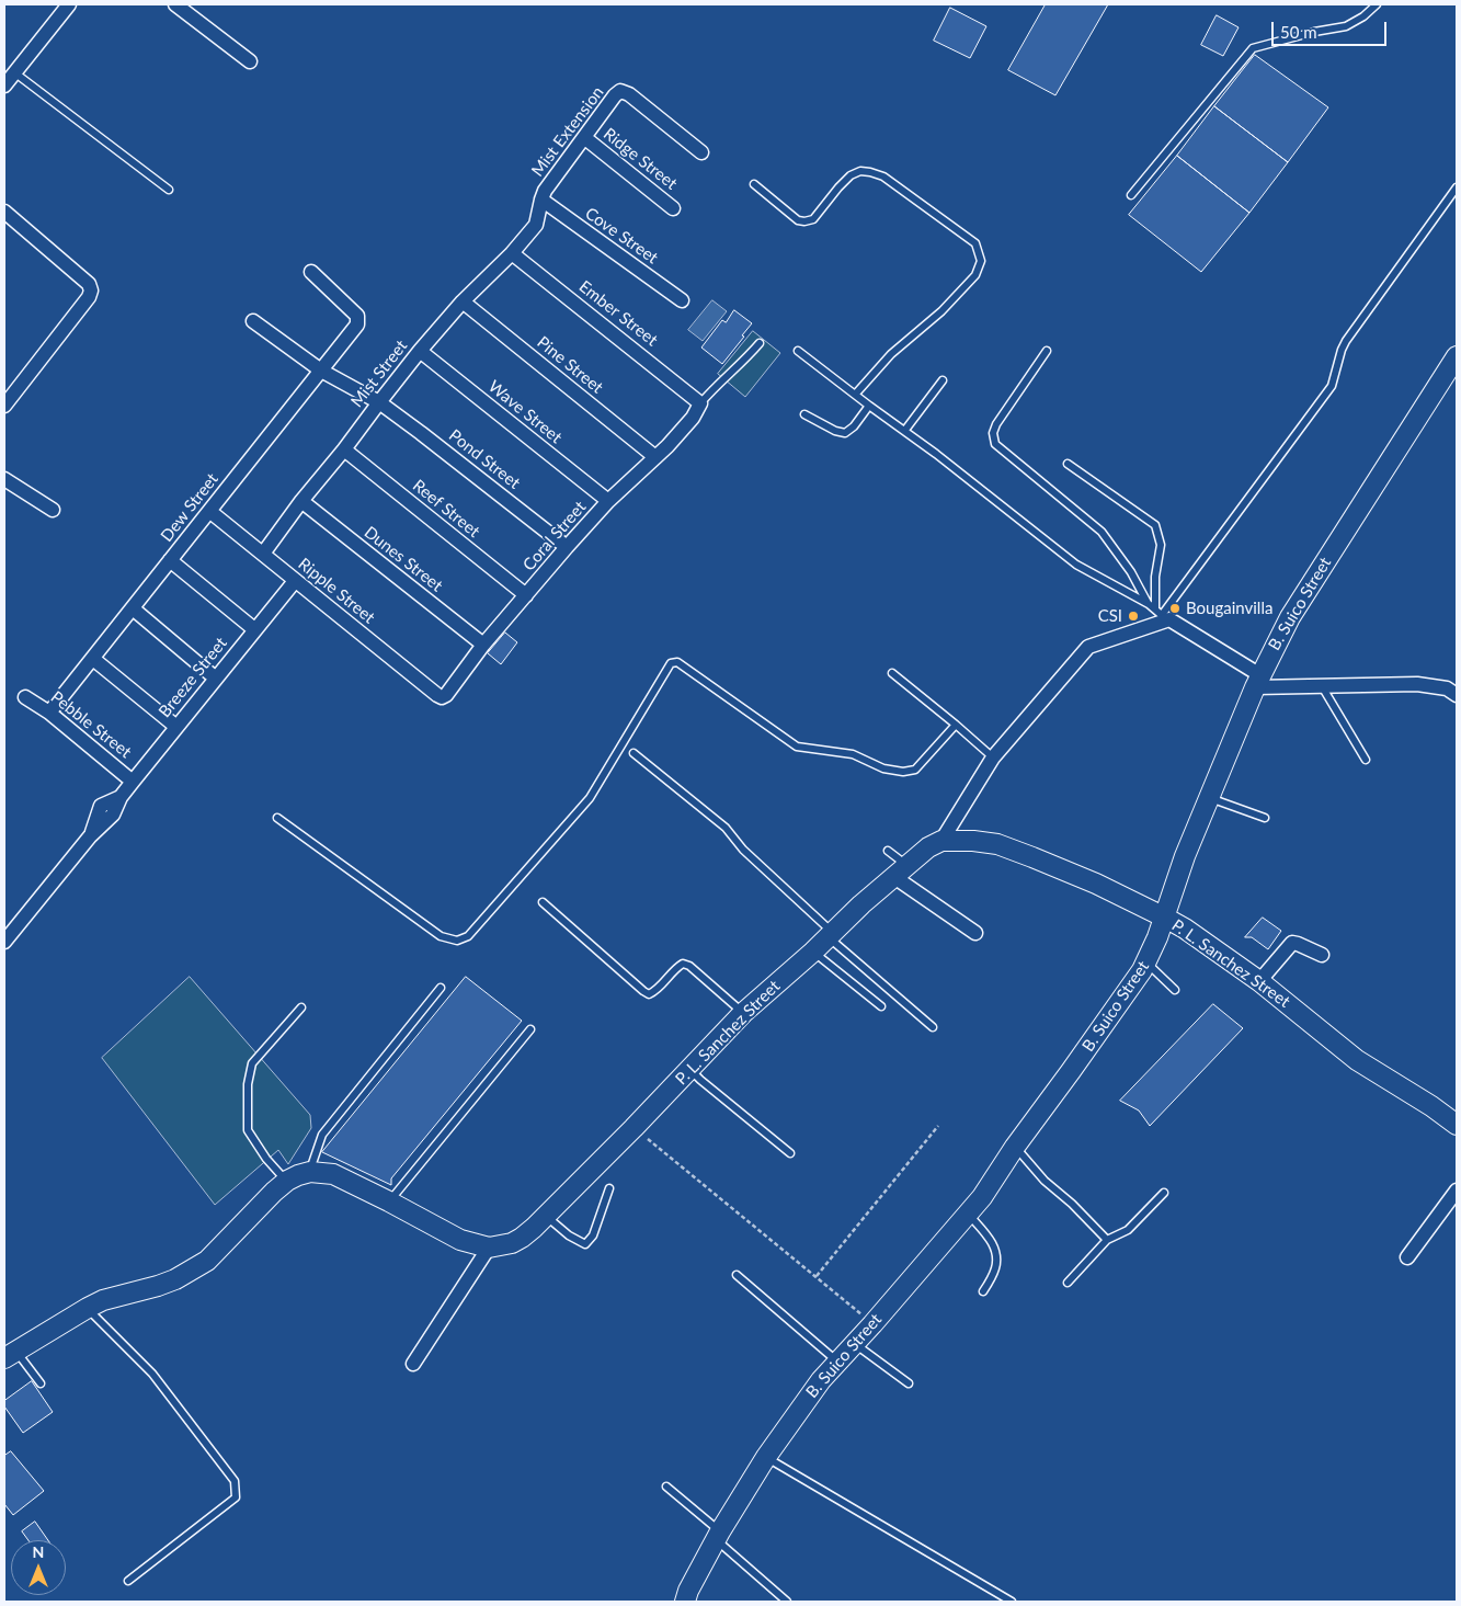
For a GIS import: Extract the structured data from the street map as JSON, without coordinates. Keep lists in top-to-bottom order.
{
  "streets": {
    "street": [
      "Mist Extension",
      "Ridge Street",
      "Cove Street",
      "Ember Street",
      "Pine Street",
      "Mist Street",
      "Wave Street",
      "Pond Street",
      "Dew Street",
      "Reef Street",
      "Coral Street",
      "Dunes Street",
      "Ripple Street",
      "B. Suico Street",
      "Breeze Street",
      "Pebble Street",
      "P. L. Sanchez Street"
    ]
  },
  "crossings": [
    ["Mist Extension", "Ridge Street"],
    ["Mist Extension", "Cove Street"],
    ["Mist Extension", "Mist Street"],
    ["Ember Street", "Mist Street"],
    ["Ember Street", "Coral Street"],
    ["Pine Street", "Mist Street"],
    ["Pine Street", "Coral Street"],
    ["Mist Street", "Wave Street"],
    ["Mist Street", "Pond Street"],
    ["Mist Street", "Reef Street"],
    ["Mist Street", "Dunes Street"],
    ["Mist Street", "Ripple Street"],
    ["Wave Street", "Coral Street"],
    ["Pond Street", "Dew Street"],
    ["Pond Street", "Coral Street"],
    ["Dew Street", "Ripple Street"],
    ["Dew Street", "Pebble Street"],
    ["Reef Street", "Coral Street"],
    ["Coral Street", "Dunes Street"],
    ["Coral Street", "Ripple Street"],
    ["Ripple Street", "Breeze Street"],
    ["B. Suico Street", "P. L. Sanchez Street"],
    ["Breeze Street", "Pebble Street"]
  ],
  "places": ["Bougainvilla", "CSI"],
  "scale_bar": "50 m",
  "north": "top"
}
